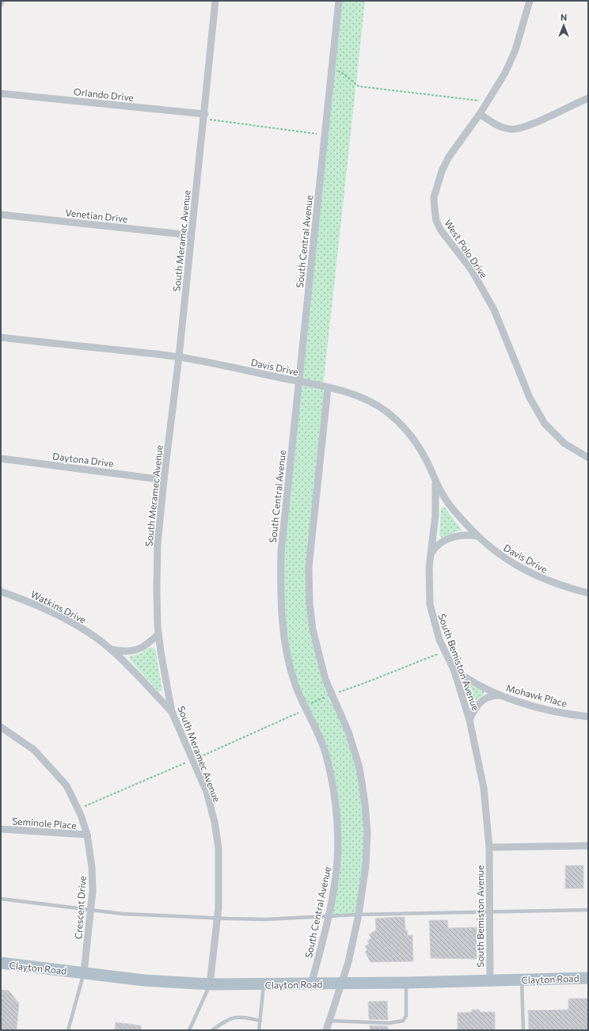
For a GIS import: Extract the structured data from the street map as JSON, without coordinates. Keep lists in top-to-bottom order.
{
  "streets": {
    "main road": ["Clayton Road"],
    "street": [
      "Orlando Drive",
      "Venetian Drive",
      "South Meramec Avenue",
      "South Central Avenue",
      "West Polo Drive",
      "Davis Drive",
      "Daytona Drive",
      "Watkins Drive",
      "South Bemiston Avenue",
      "Mohawk Place",
      "Seminole Place",
      "Crescent Drive"
    ]
  },
  "crossings": [
    ["Orlando Drive", "South Meramec Avenue"],
    ["Venetian Drive", "South Meramec Avenue"],
    ["South Meramec Avenue", "Davis Drive"],
    ["South Meramec Avenue", "Daytona Drive"],
    ["South Meramec Avenue", "Watkins Drive"],
    ["South Meramec Avenue", "Clayton Road"],
    ["South Central Avenue", "Davis Drive"],
    ["South Central Avenue", "Clayton Road"],
    ["Davis Drive", "South Bemiston Avenue"],
    ["South Bemiston Avenue", "Mohawk Place"],
    ["South Bemiston Avenue", "Clayton Road"],
    ["Seminole Place", "Crescent Drive"],
    ["Crescent Drive", "Clayton Road"]
  ],
  "north": "top"
}
